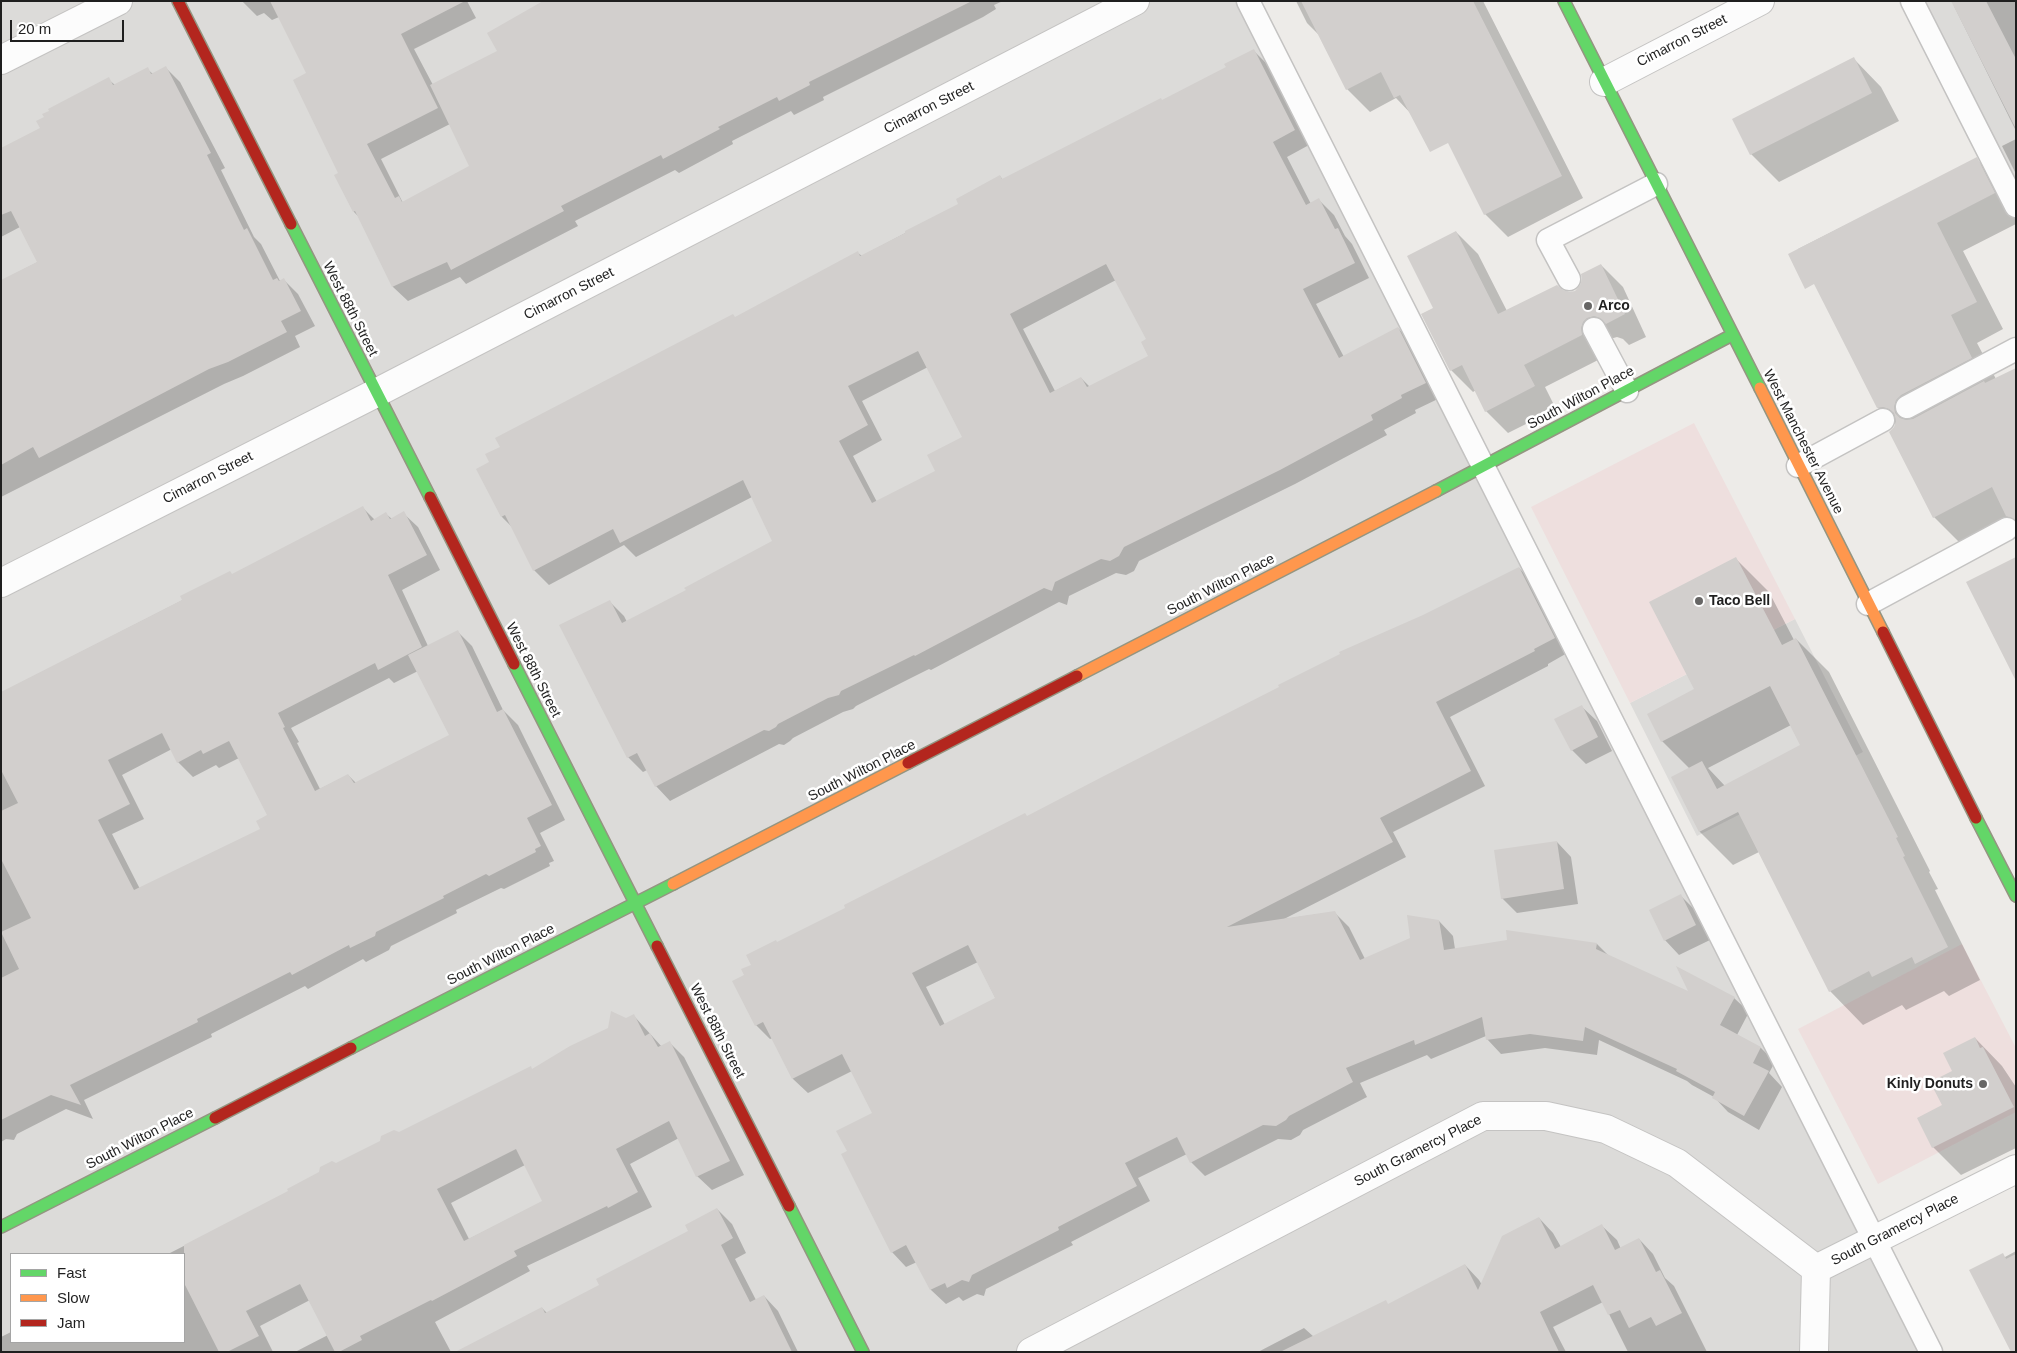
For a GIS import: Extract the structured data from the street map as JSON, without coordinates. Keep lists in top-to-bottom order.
{
  "streets": {
    "street": [
      "Cimarron Street",
      "West 88th Street",
      "South Wilton Place",
      "West Manchester Avenue",
      "South Gramercy Place"
    ]
  },
  "crossings": [
    ["Cimarron Street", "West 88th Street"],
    ["Cimarron Street", "West Manchester Avenue"],
    ["West 88th Street", "South Wilton Place"],
    ["South Wilton Place", "West Manchester Avenue"]
  ],
  "places": ["Arco", "Taco Bell", "Kinly Donuts"],
  "legend": ["Fast", "Slow", "Jam"],
  "scale_bar": "20 m"
}
